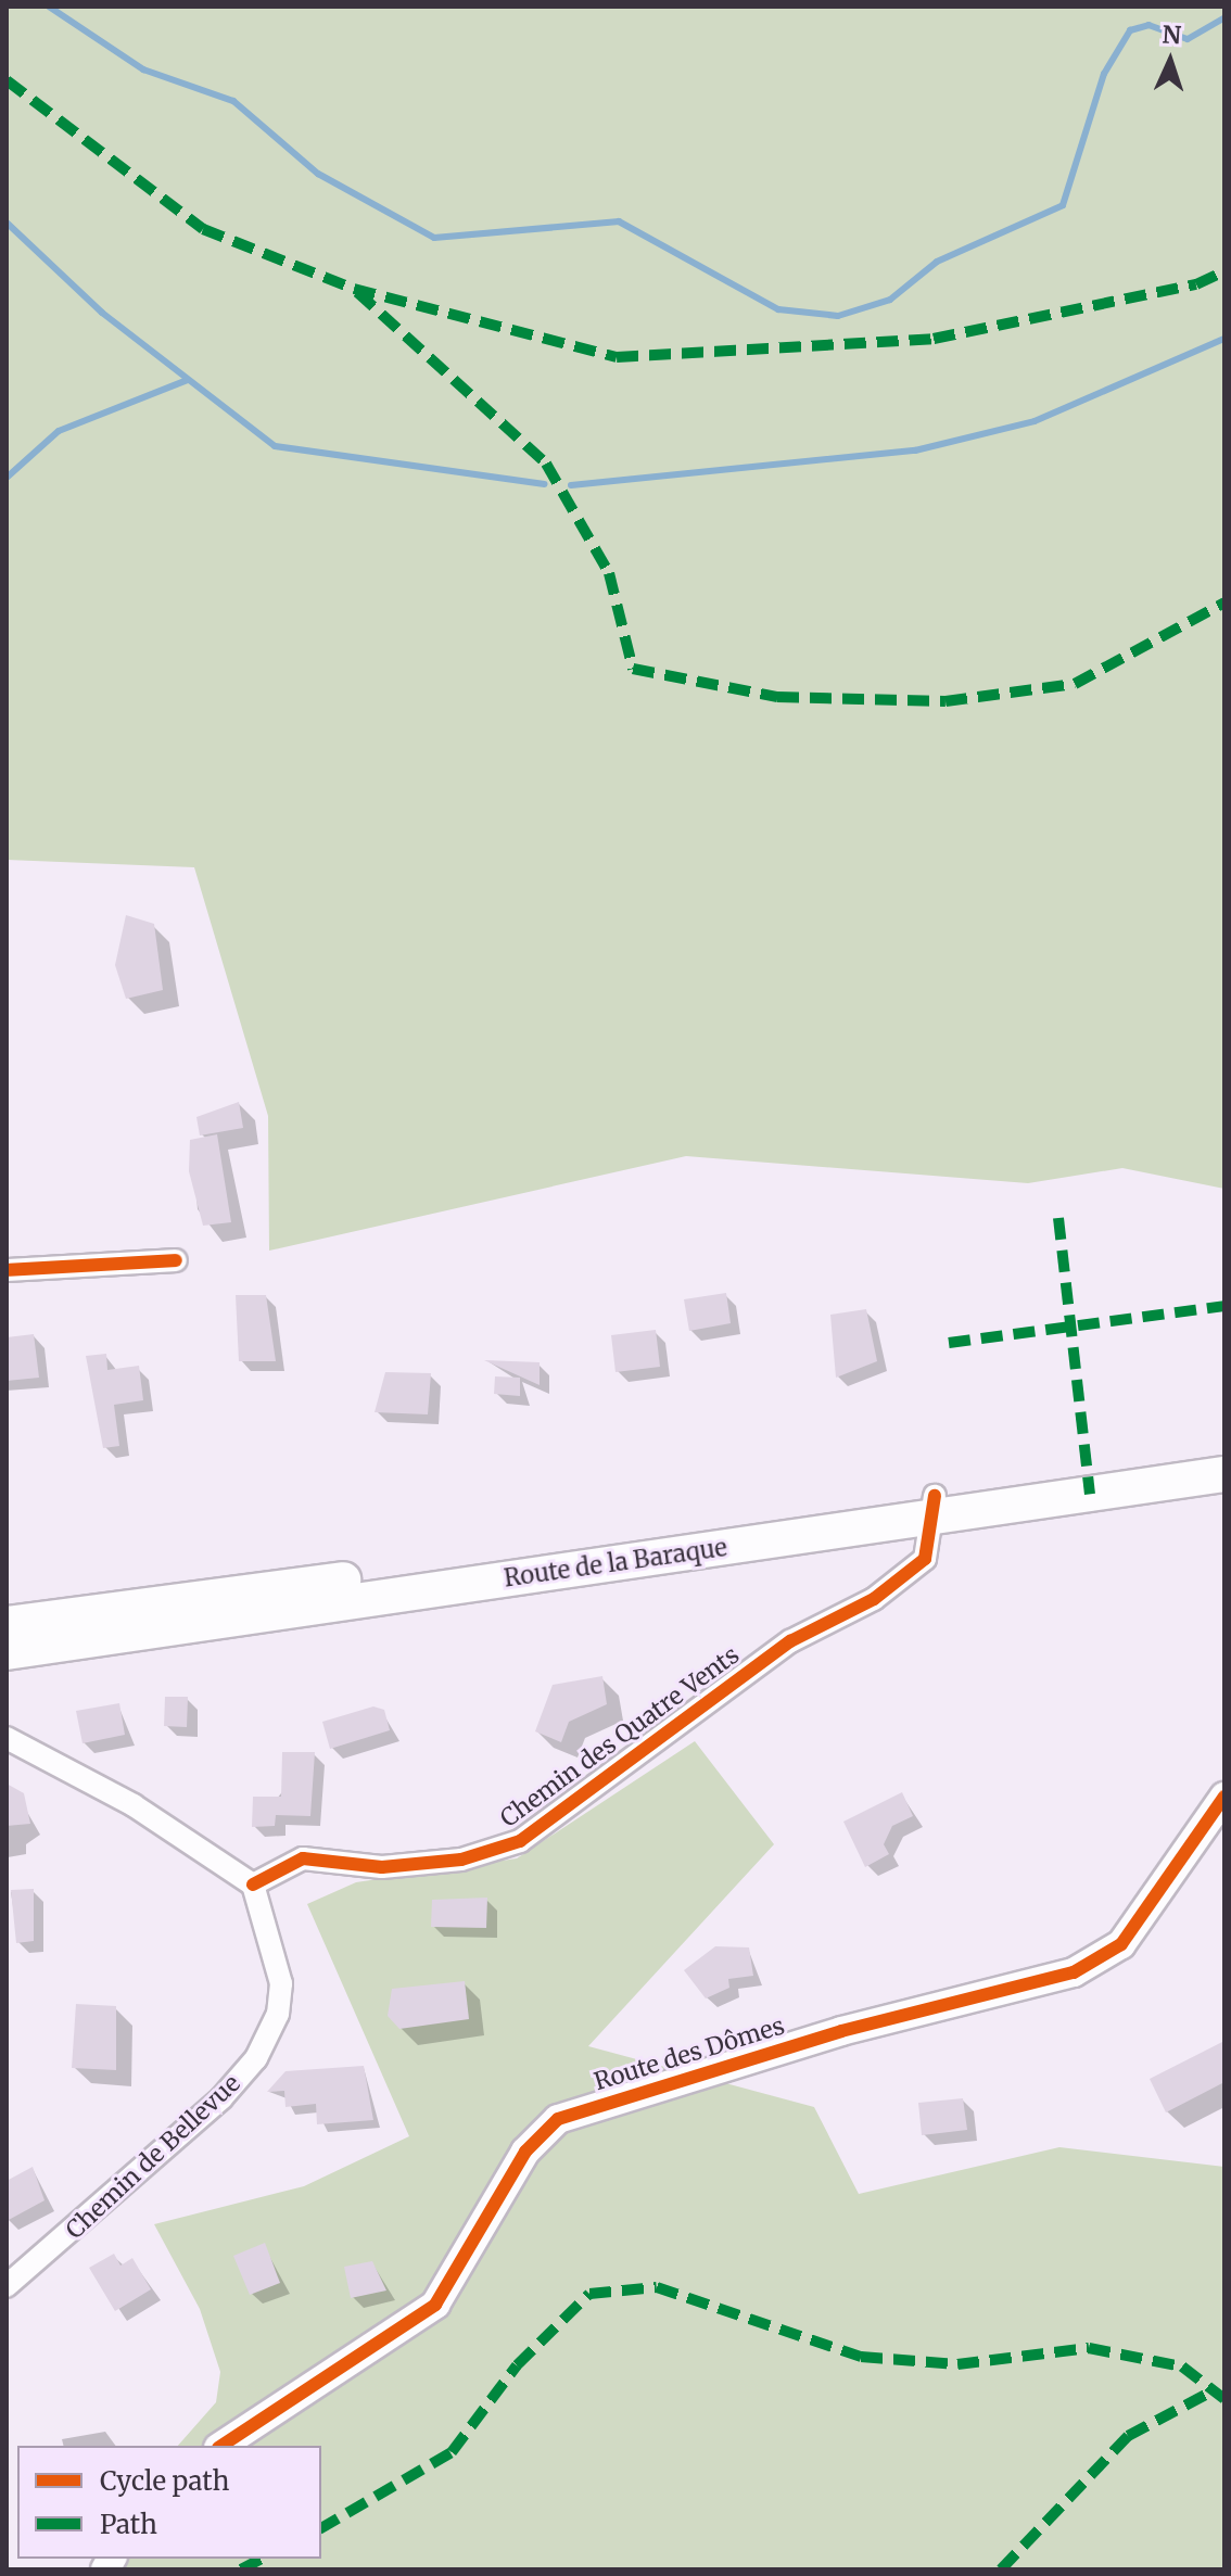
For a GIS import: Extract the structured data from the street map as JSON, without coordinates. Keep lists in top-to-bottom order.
{
  "streets": {
    "main road": ["Route de la Baraque"],
    "street": ["Chemin des Quatre Vents", "Route des Dômes", "Chemin de Bellevue"]
  },
  "crossings": [
    ["Route de la Baraque", "Chemin des Quatre Vents"],
    ["Chemin des Quatre Vents", "Chemin de Bellevue"]
  ],
  "legend": ["Cycle path", "Path"],
  "north": "top"
}
